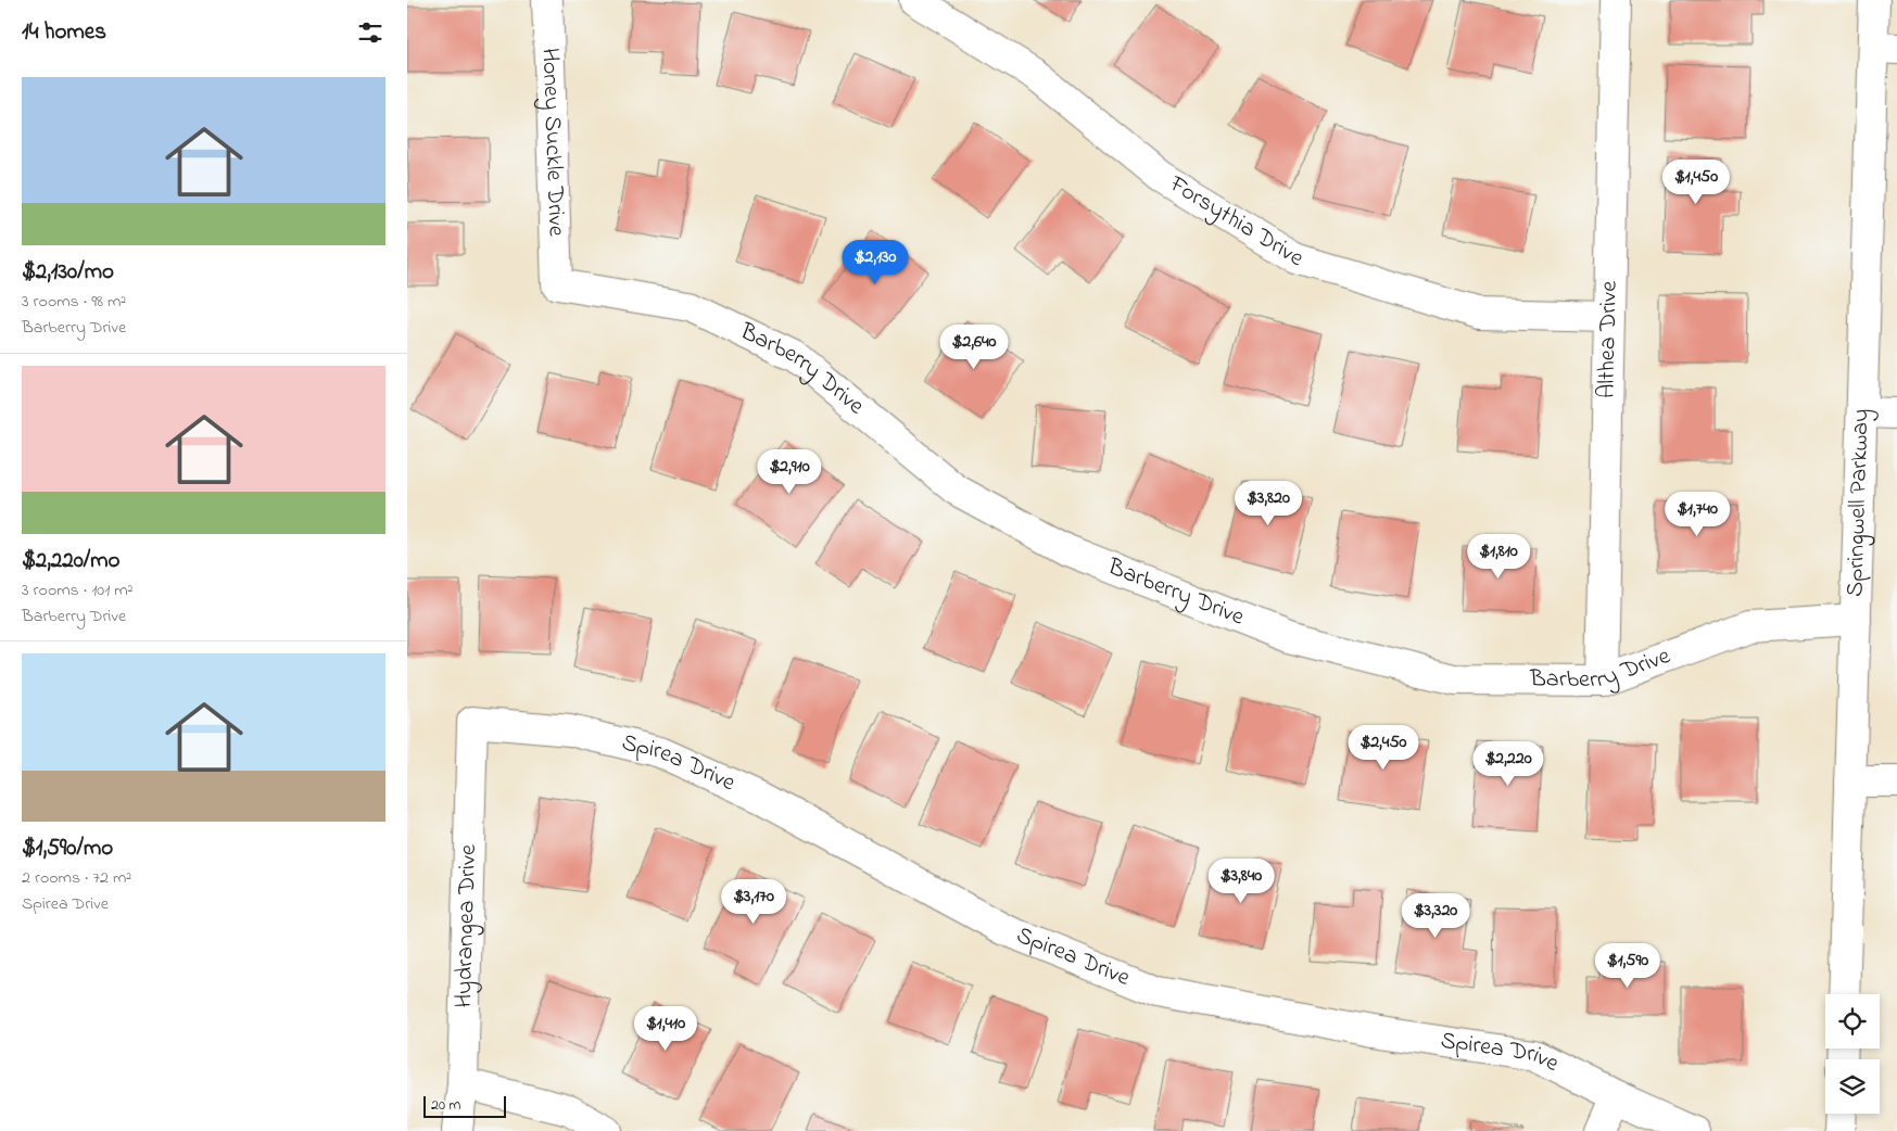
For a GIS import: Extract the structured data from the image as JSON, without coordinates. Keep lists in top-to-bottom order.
{
  "streets": {
    "street": [
      "Honey Suckle Drive",
      "Forsythia Drive",
      "Althea Drive",
      "Barberry Drive",
      "Springwell Parkway",
      "Spirea Drive",
      "Hydrangea Drive"
    ]
  },
  "crossings": [
    ["Honey Suckle Drive", "Barberry Drive"],
    ["Forsythia Drive", "Althea Drive"],
    ["Althea Drive", "Barberry Drive"],
    ["Barberry Drive", "Springwell Parkway"],
    ["Spirea Drive", "Hydrangea Drive"]
  ],
  "scale_bar": "20 m",
  "page": {
    "heading": "14 homes",
    "list": [
      {
        "name": "$2,130/mo",
        "note": "3 rooms · 98 m² · Barberry Drive"
      },
      {
        "name": "$2,220/mo",
        "note": "3 rooms · 101 m² · Barberry Drive"
      },
      {
        "name": "$1,590/mo",
        "note": "2 rooms · 72 m² · Spirea Drive"
      }
    ],
    "price": [
      "$1,450",
      "$2,130",
      "$2,640",
      "$2,910",
      "$3,820",
      "$1,740",
      "$1,810",
      "$2,450",
      "$2,220",
      "$3,840",
      "$3,170",
      "$3,320",
      "$1,590",
      "$1,410"
    ],
    "scale": "20 m"
  }
}
